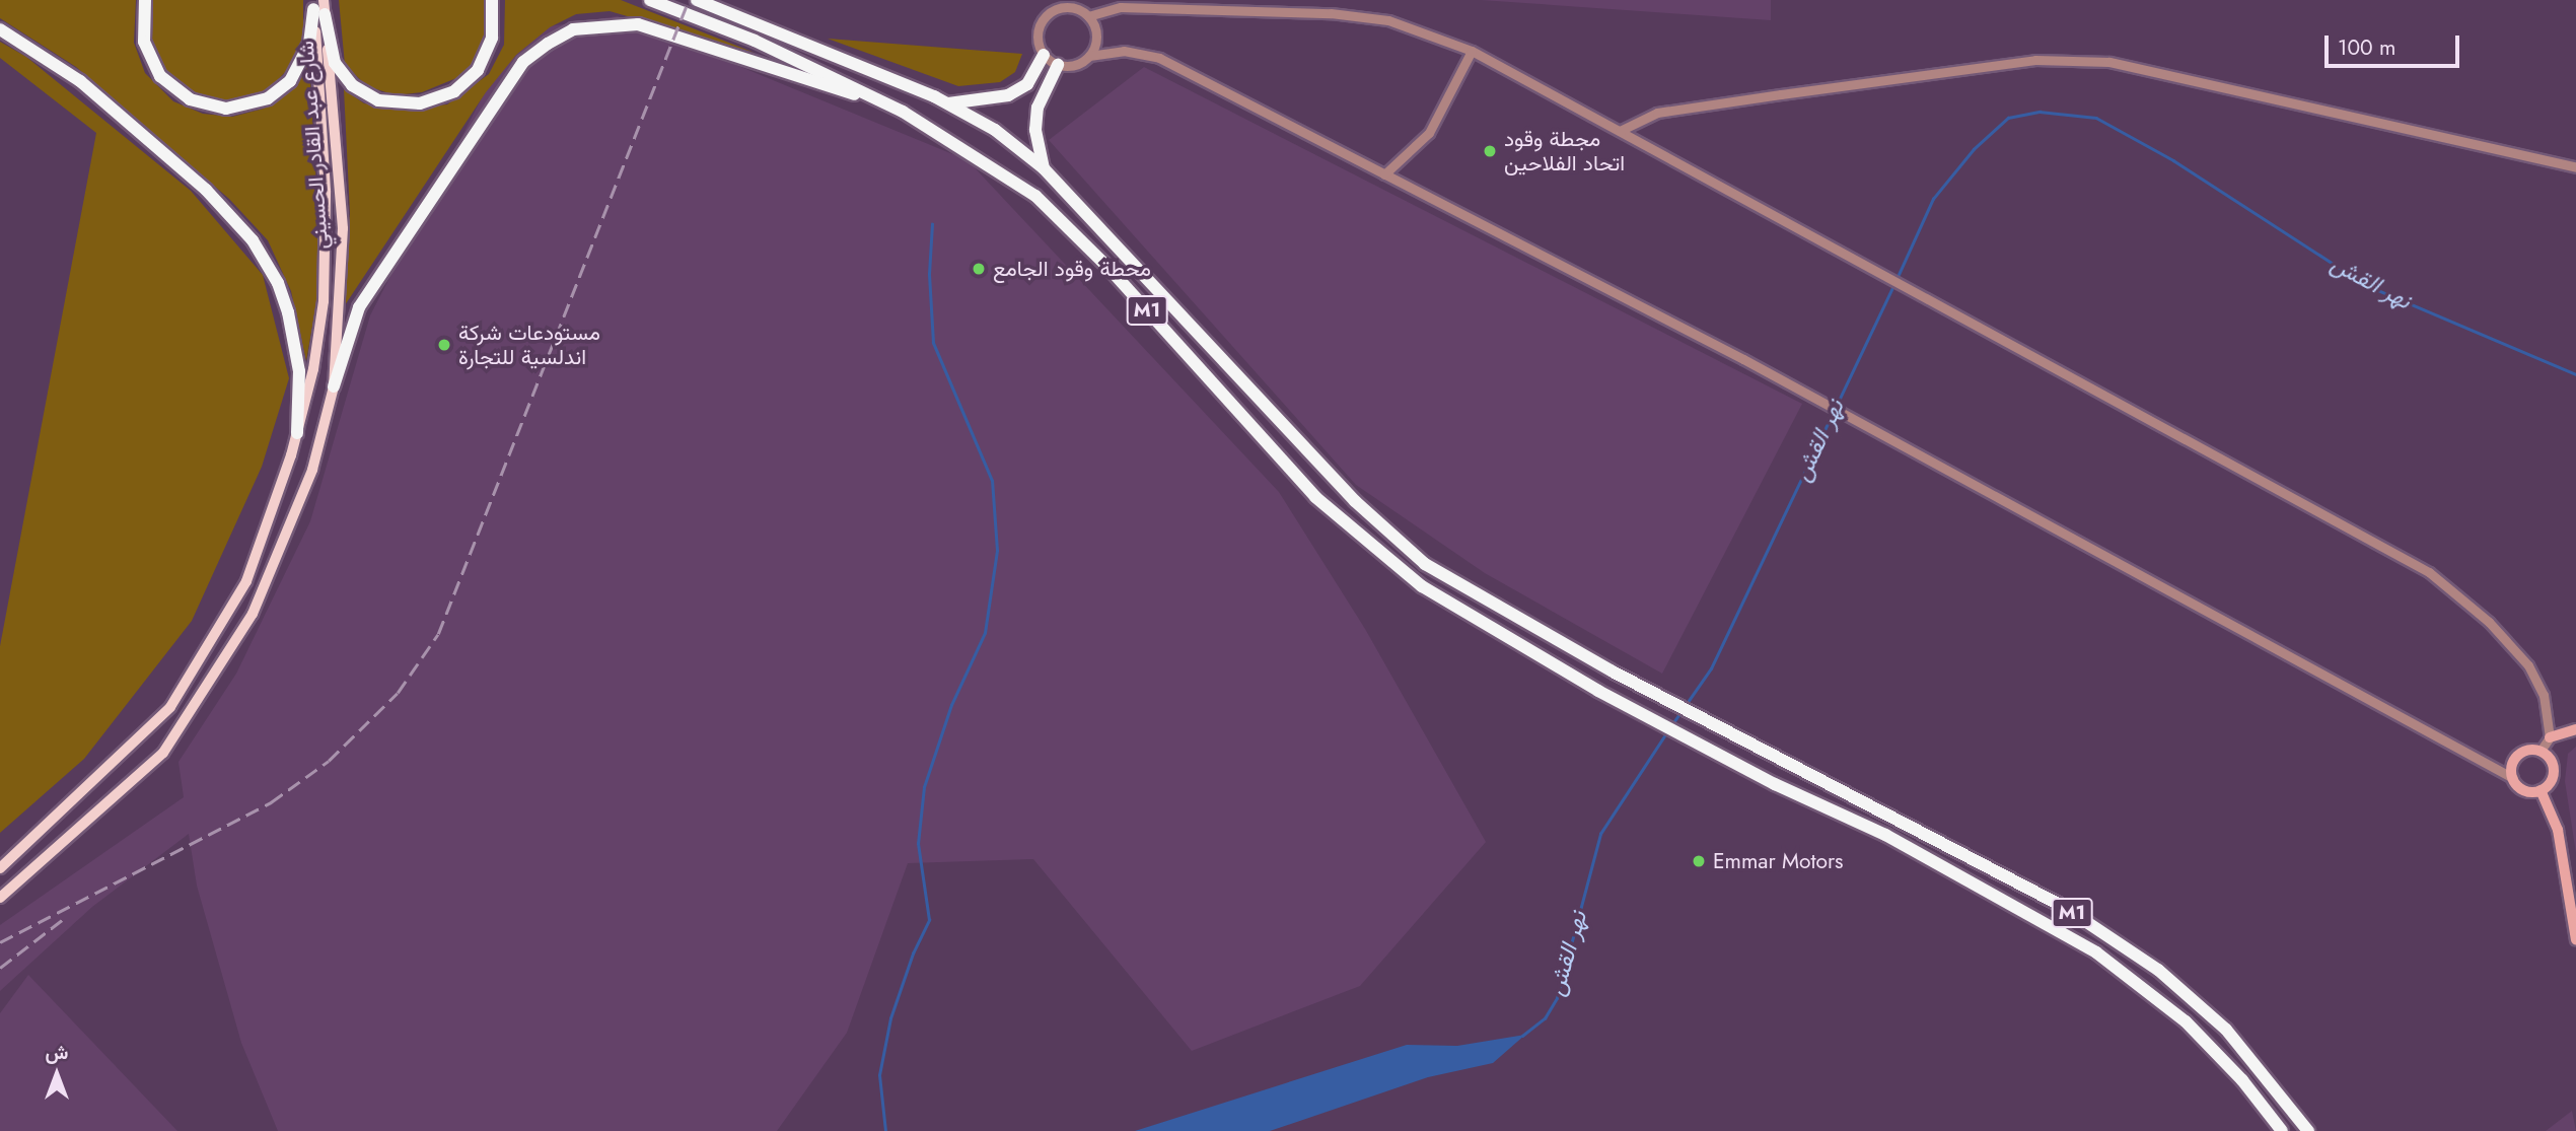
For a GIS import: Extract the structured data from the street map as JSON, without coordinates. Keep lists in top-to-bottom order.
{
  "streets": {
    "highway": ["M1"],
    "main road": ["شارع عبد القادر الحسيني"]
  },
  "water": ["نهر القش"],
  "places": [
    "مجطة وقود اتحاد الفلاحين",
    "محطة وقود الجامع",
    "مستودعات شركة اندلسية للتجارة",
    "Emmar Motors"
  ],
  "scale_bar": "100 m",
  "north": "top"
}
